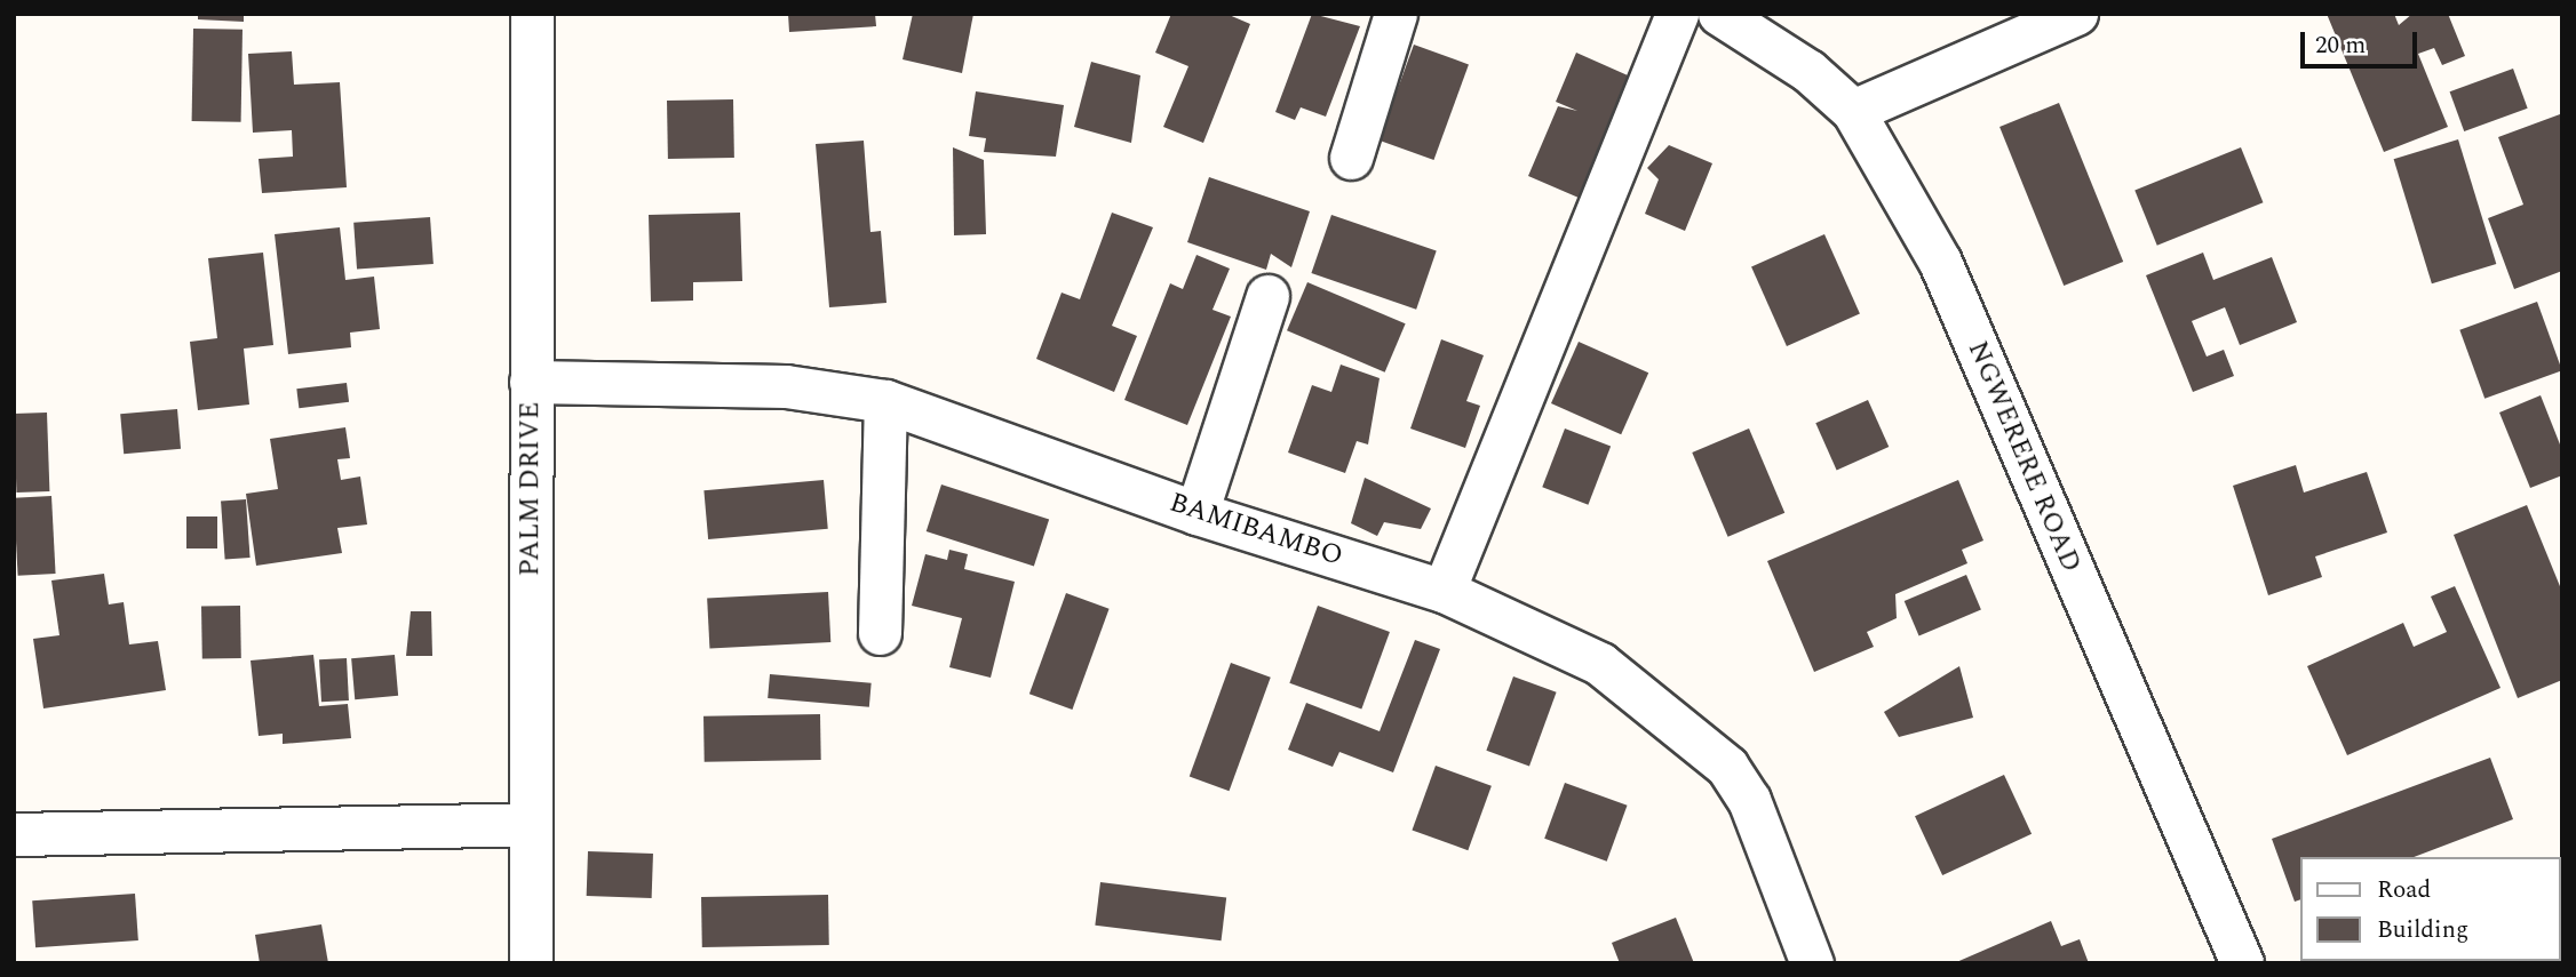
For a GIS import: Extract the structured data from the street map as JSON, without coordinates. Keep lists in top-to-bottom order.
{
  "streets": {
    "street": ["NGWERERE ROAD", "PALM DRIVE", "BAMIBAMBO"]
  },
  "crossings": [
    ["PALM DRIVE", "BAMIBAMBO"]
  ],
  "legend": ["Road", "Building"],
  "scale_bar": "20 m"
}
